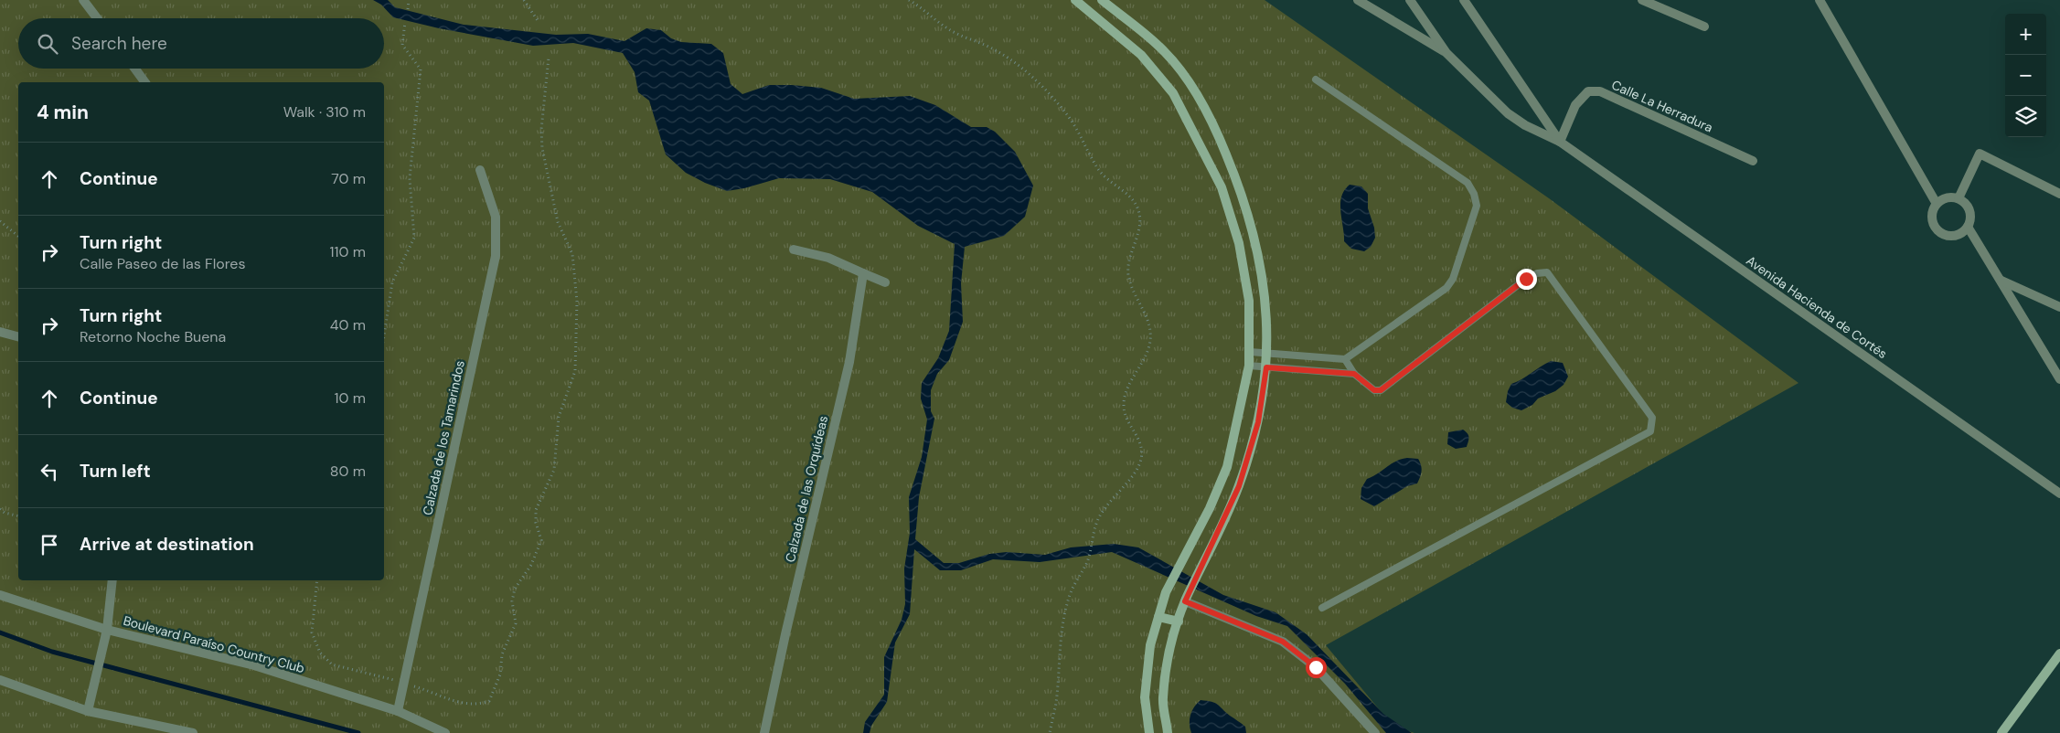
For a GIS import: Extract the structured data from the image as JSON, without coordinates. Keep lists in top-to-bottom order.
{
  "streets": {
    "street": [
      "Calle La Herradura",
      "Avenida Hacienda de Cortés",
      "Calzada de los Tamarindos",
      "Calzada de las Orquídeas",
      "Boulevard Paraíso Country Club"
    ]
  },
  "crossings": [
    ["Calle La Herradura", "Avenida Hacienda de Cortés"],
    ["Calzada de los Tamarindos", "Boulevard Paraíso Country Club"]
  ],
  "page": {
    "map_buttons": ["+", "−"],
    "search": "Search here",
    "heading": ["4 min", "Walk · 310 m"],
    "list": [
      ["Continue", "70 m"],
      ["Turn right", "Calle Paseo de las Flores", "110 m"],
      ["Turn right", "Retorno Noche Buena", "40 m"],
      ["Continue", "10 m"],
      ["Turn left", "80 m"],
      "Arrive at destination"
    ]
  }
}
